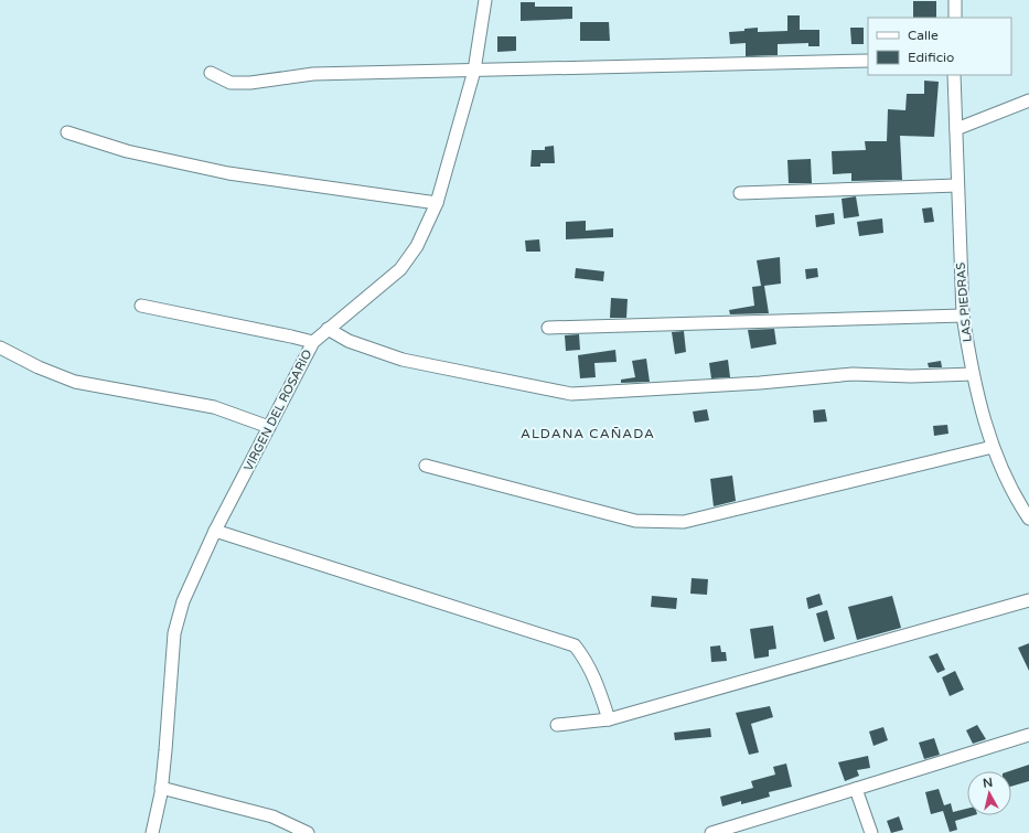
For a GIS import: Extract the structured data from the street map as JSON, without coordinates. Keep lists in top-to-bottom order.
{
  "streets": {
    "street": ["LAS PIEDRAS", "VIRGEN DEL ROSARIO"]
  },
  "districts": ["ALDANA CAÑADA"],
  "legend": ["Calle", "Edificio"],
  "north": "top"
}
